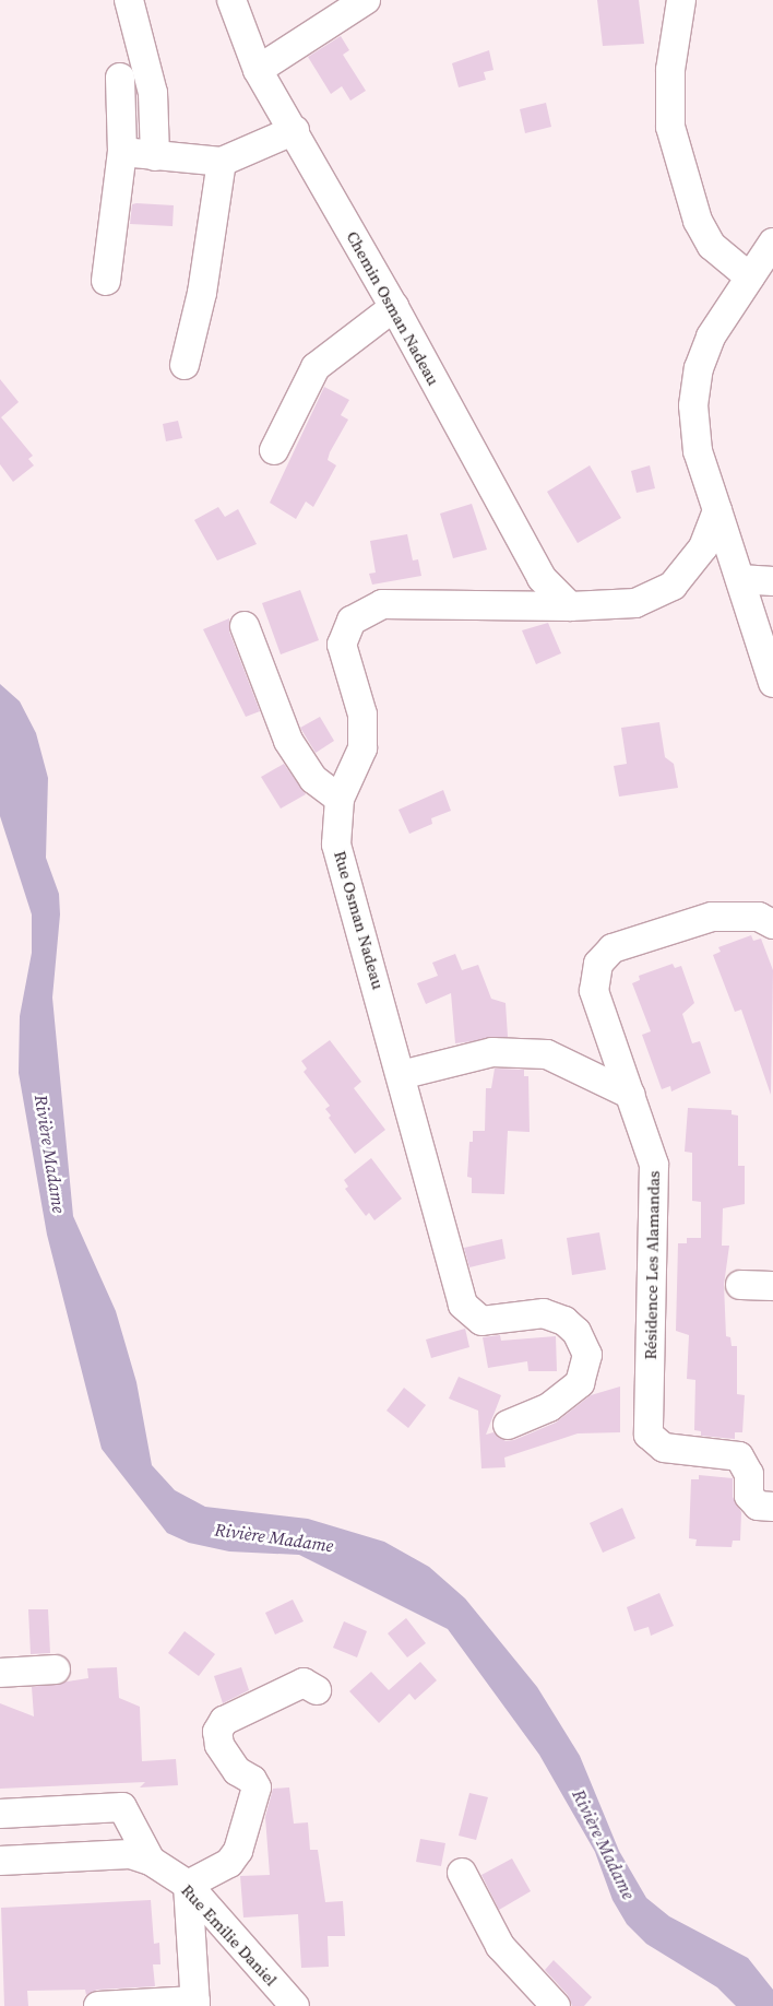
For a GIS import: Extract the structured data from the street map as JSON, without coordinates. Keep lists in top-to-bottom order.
{
  "streets": {
    "street": [
      "Chemin Osman Nadeau",
      "Rue Osman Nadeau",
      "Résidence Les Alamandas",
      "Rue Emilie Daniel"
    ]
  },
  "crossings": [
    ["Chemin Osman Nadeau", "Rue Osman Nadeau"]
  ],
  "water": ["Rivière Madame"]
}
